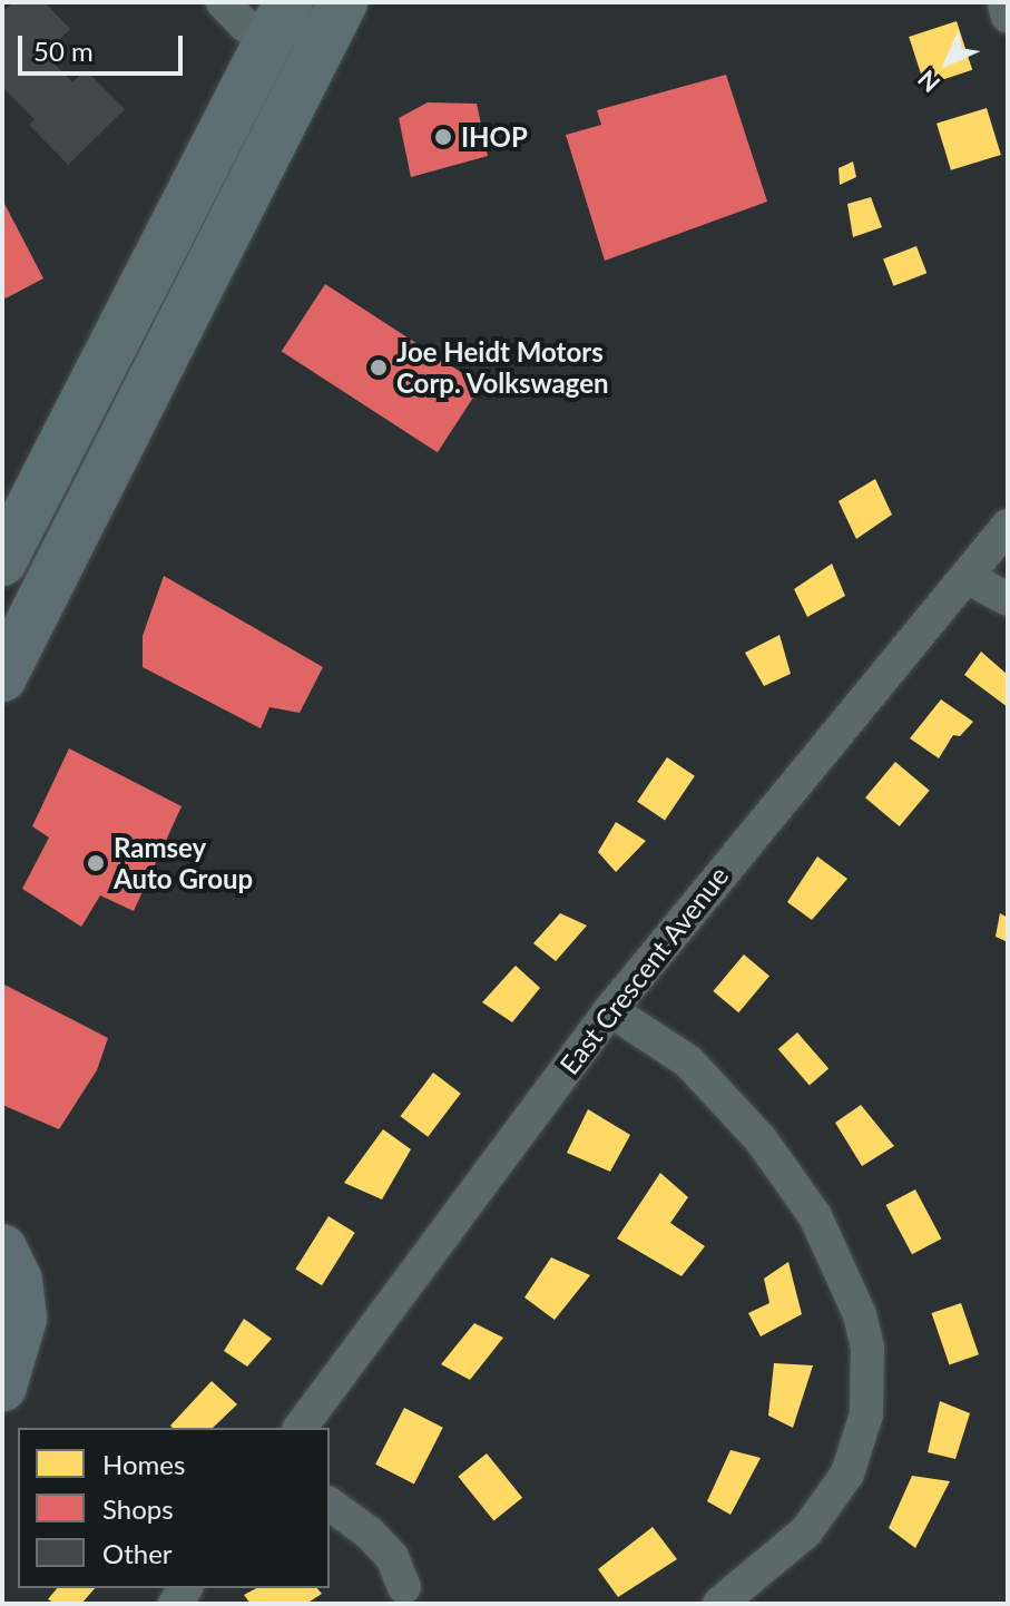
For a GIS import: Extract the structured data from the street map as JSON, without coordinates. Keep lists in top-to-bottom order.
{
  "streets": {
    "street": ["East Crescent Avenue"]
  },
  "places": ["IHOP", "Joe Heidt Motors Corp. Volkswagen", "Ramsey Auto Group"],
  "legend": ["Homes", "Shops", "Other"],
  "scale_bar": "50 m",
  "north": "bottom left"
}
